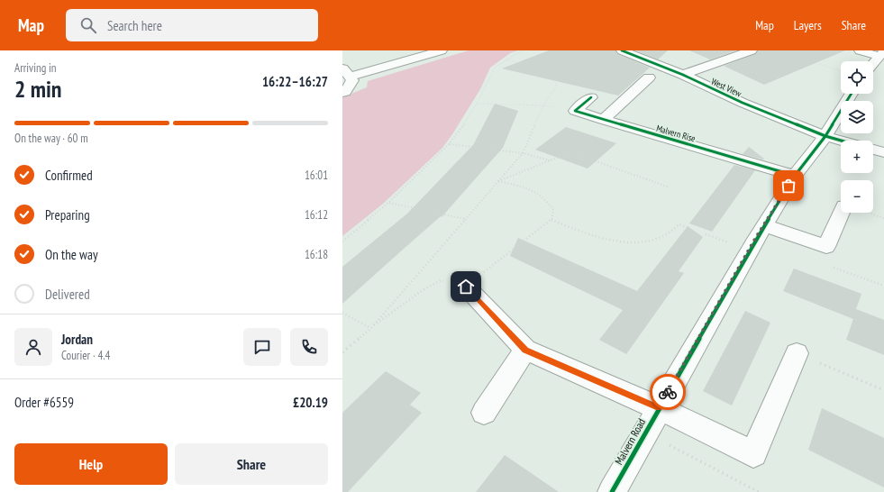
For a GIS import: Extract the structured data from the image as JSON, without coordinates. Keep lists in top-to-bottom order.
{
  "streets": {
    "street": ["West View", "Malvern Rise", "Malvern Road"]
  },
  "crossings": [
    ["West View", "Malvern Road"],
    ["Malvern Rise", "Malvern Road"]
  ],
  "page": {
    "header": "Map",
    "search": "Search here",
    "nav": ["Map", "Layers", "Share"],
    "heading": ["2 min", "Arriving in", "16:22–16:27"],
    "panel": [
      "Jordan",
      "Courier · 4.4",
      "Order #6559",
      "£20.19"
    ],
    "map_buttons": ["+", "−"],
    "bar": "On the way · 60 m",
    "list": [
      ["Confirmed", "16:01"],
      ["Preparing", "16:12"],
      ["On the way", "16:18"],
      "Delivered"
    ],
    "buttons": ["Help", "Share"]
  }
}
